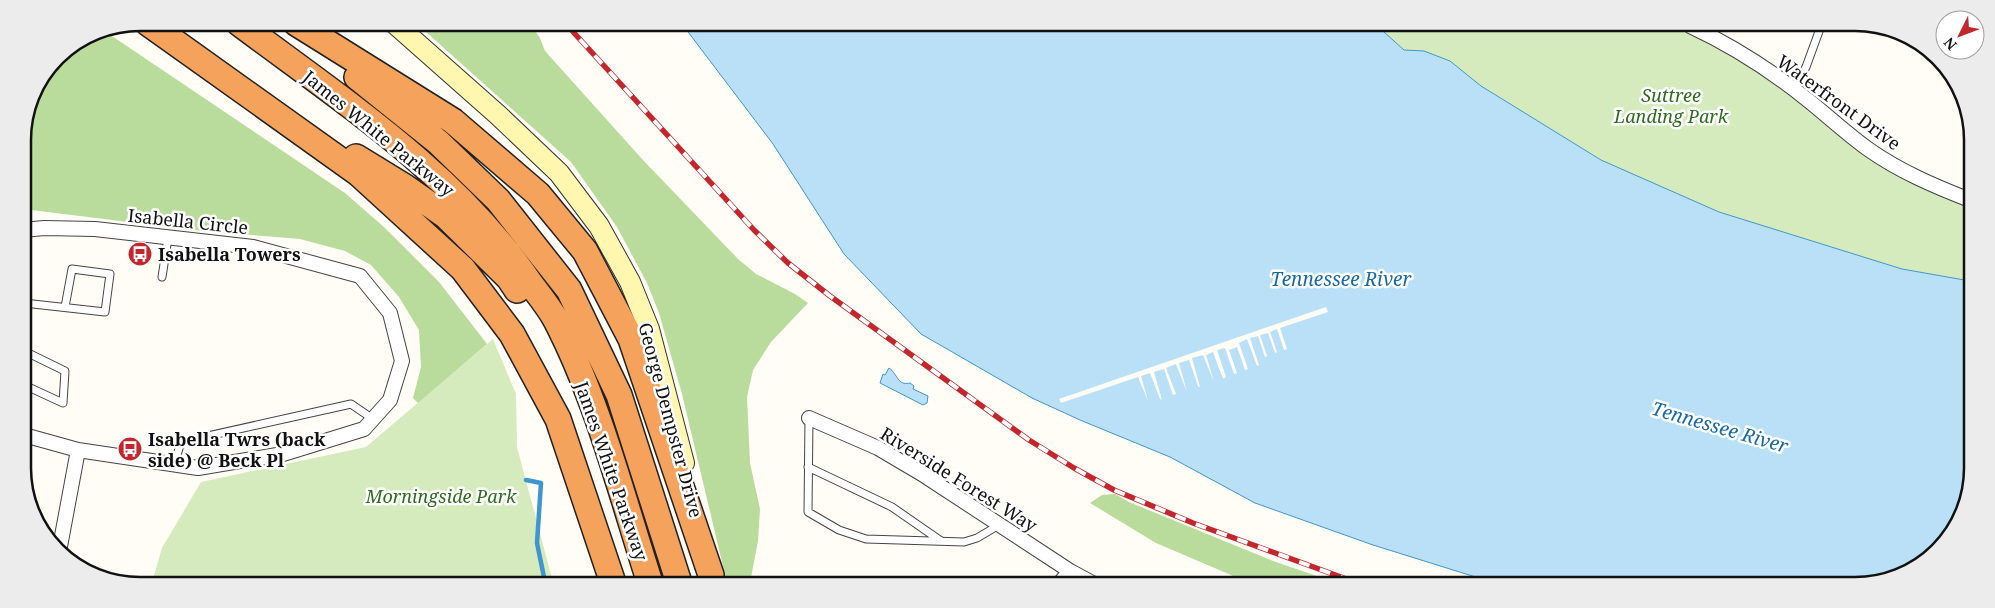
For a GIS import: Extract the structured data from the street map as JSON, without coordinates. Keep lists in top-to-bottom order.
{
  "streets": {
    "highway": ["James White Parkway"],
    "main road": ["George Dempster Drive"],
    "street": ["Waterfront Drive", "Isabella Circle", "Riverside Forest Way"]
  },
  "water": ["Tennessee River"],
  "parks": ["Suttree Landing Park", "Morningside Park"],
  "places": {
    "bus stop": ["Isabella Towers", "Isabella Twrs (back side) @ Beck Pl"]
  },
  "north": "bottom left"
}
